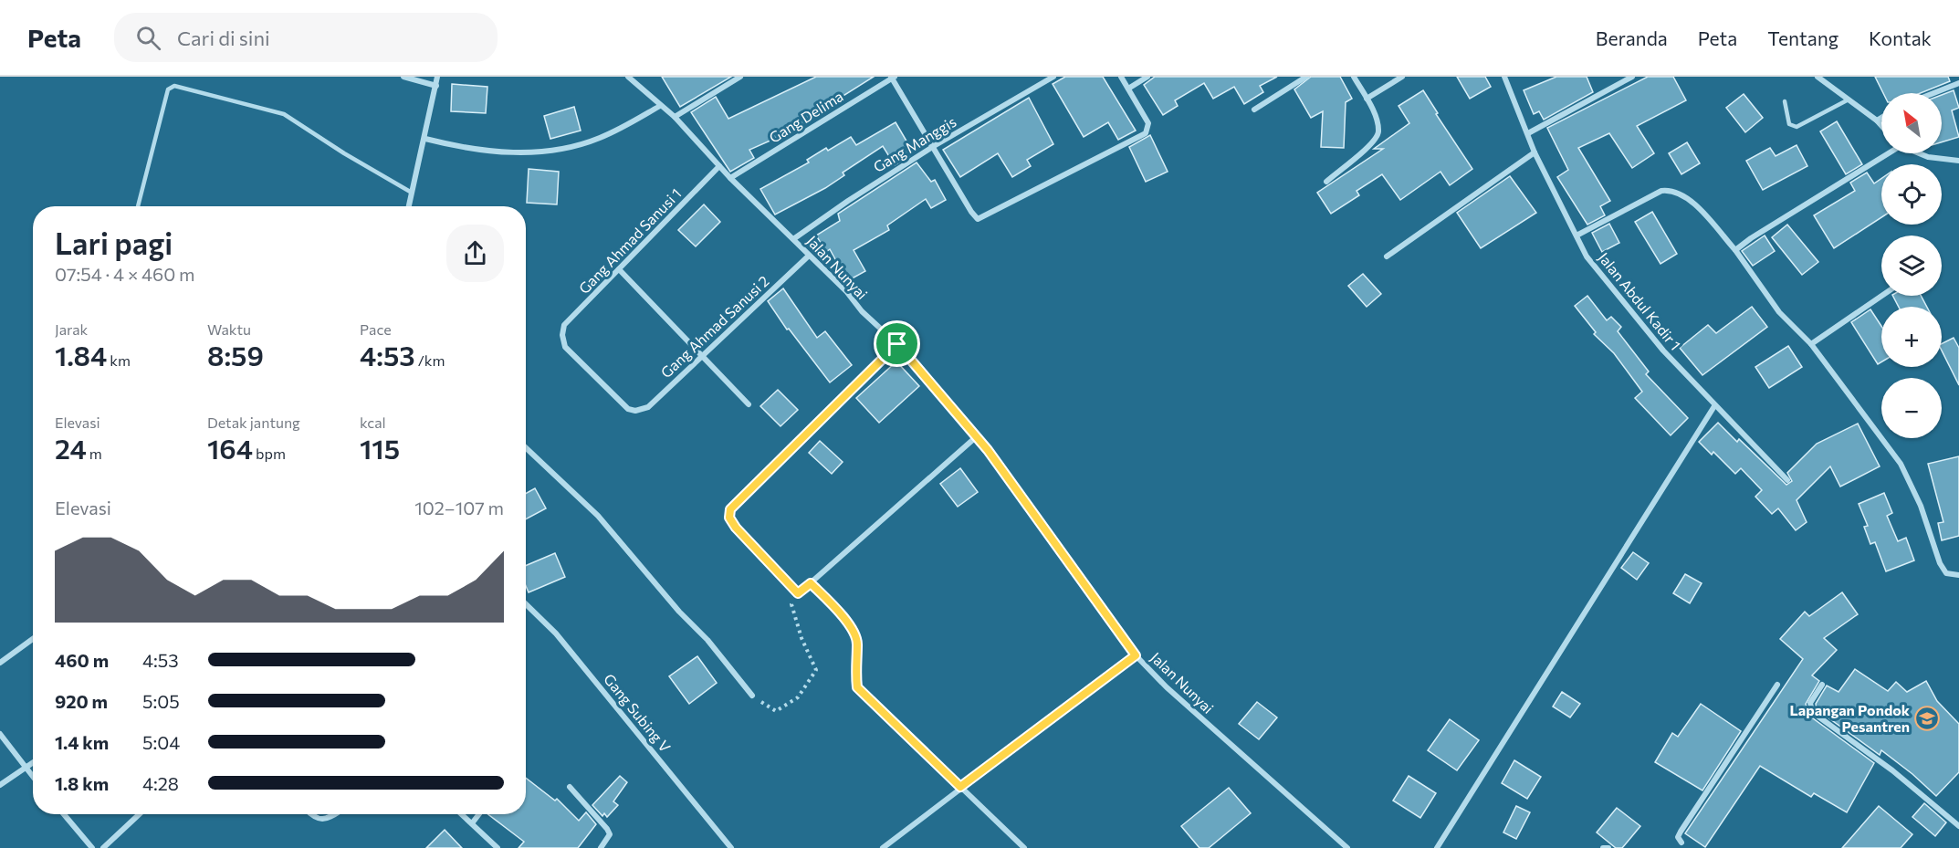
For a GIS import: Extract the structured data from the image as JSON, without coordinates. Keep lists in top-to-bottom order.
{
  "streets": {
    "street": [
      "Gang Delima",
      "Gang Manggis",
      "Gang Ahmad Sanusi 1",
      "Jalan Nunyai",
      "Jalan Abdul Kadir 1",
      "Gang Ahmad Sanusi 2",
      "Gang Subing V"
    ]
  },
  "crossings": [
    ["Gang Delima", "Jalan Nunyai"],
    ["Gang Manggis", "Jalan Nunyai"],
    ["Gang Ahmad Sanusi 1", "Jalan Nunyai"],
    ["Gang Ahmad Sanusi 1", "Gang Ahmad Sanusi 2"],
    ["Jalan Nunyai", "Gang Ahmad Sanusi 2"]
  ],
  "places": {
    "school or university": ["Lapangan Pondok Pesantren"]
  },
  "north": "top left",
  "page": {
    "header": "Peta",
    "search": "Cari di sini",
    "nav": [
      "Beranda",
      "Peta",
      "Tentang",
      "Kontak"
    ],
    "map_buttons": ["+", "−"],
    "heading": ["Lari pagi", "07:54 · 4 × 460 m"],
    "stats": [
      ["Jarak", "1.84 km"],
      ["Waktu", "8:59"],
      ["Pace", "4:53 /km"],
      ["Elevasi", "24 m"],
      ["Detak jantung", "164 bpm"],
      ["kcal", "115"]
    ],
    "chart": ["Elevasi", "102–107 m"],
    "list": [
      {
        "name": "460 m",
        "note": "4:53"
      },
      {
        "name": "920 m",
        "note": "5:05"
      },
      {
        "name": "1.4 km",
        "note": "5:04"
      },
      {
        "name": "1.8 km",
        "note": "4:28"
      }
    ]
  }
}
